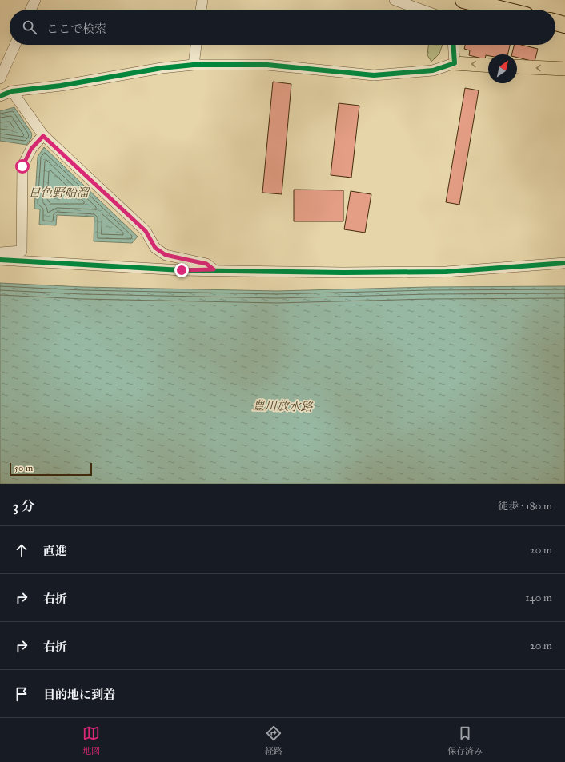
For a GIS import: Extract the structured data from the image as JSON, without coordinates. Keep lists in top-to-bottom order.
{
  "water": ["日色野船溜", "豊川放水路"],
  "scale_bar": "50 m",
  "north": "top right",
  "page": {
    "search": "ここで検索",
    "scale": "50 m",
    "heading": ["3 分", "徒歩 · 180 m"],
    "list": [
      ["直進", "20 m"],
      ["右折", "140 m"],
      ["右折", "20 m"],
      "目的地に到着"
    ],
    "nav": ["地図", "経路", "保存済み"]
  }
}
